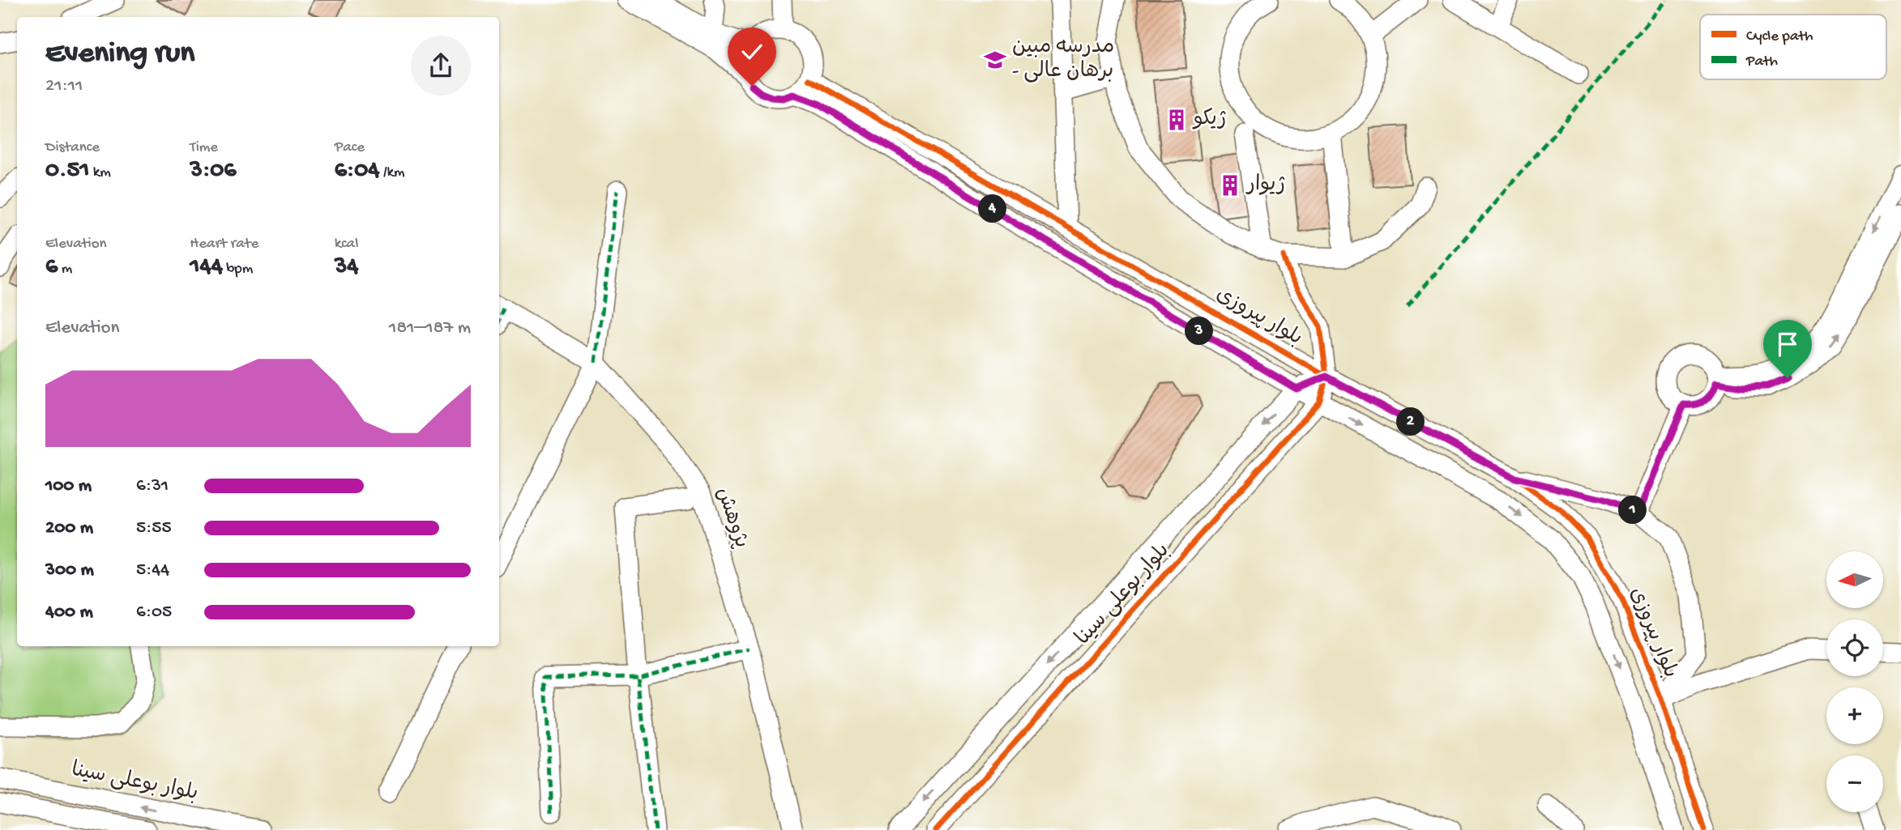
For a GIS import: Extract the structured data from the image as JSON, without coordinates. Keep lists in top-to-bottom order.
{
  "streets": {
    "street": ["بلوار پیروزی", "پژوهش", "بلوار بوعلی سینا"]
  },
  "crossings": [
    ["بلوار پیروزی", "بلوار بوعلی سینا"]
  ],
  "places": {
    "school or university": ["مدرسه مبین - برهان عالی"],
    "building": ["ژیکو", "ژیوار"]
  },
  "legend": ["Cycle path", "Path"],
  "north": "left",
  "page": {
    "heading": ["Evening run", "21:11"],
    "stats": [
      ["Distance", "0.51 km"],
      ["Time", "3:06"],
      ["Pace", "6:04 /km"],
      ["Elevation", "6 m"],
      ["Heart rate", "144 bpm"],
      ["kcal", "34"]
    ],
    "pins": [
      "4",
      "3",
      "2",
      "1"
    ],
    "chart": ["Elevation", "181–187 m"],
    "list": [
      {
        "name": "100 m",
        "note": "6:31"
      },
      {
        "name": "200 m",
        "note": "5:55"
      },
      {
        "name": "300 m",
        "note": "5:44"
      },
      {
        "name": "400 m",
        "note": "6:05"
      }
    ],
    "map_buttons": ["+", "−"]
  }
}
